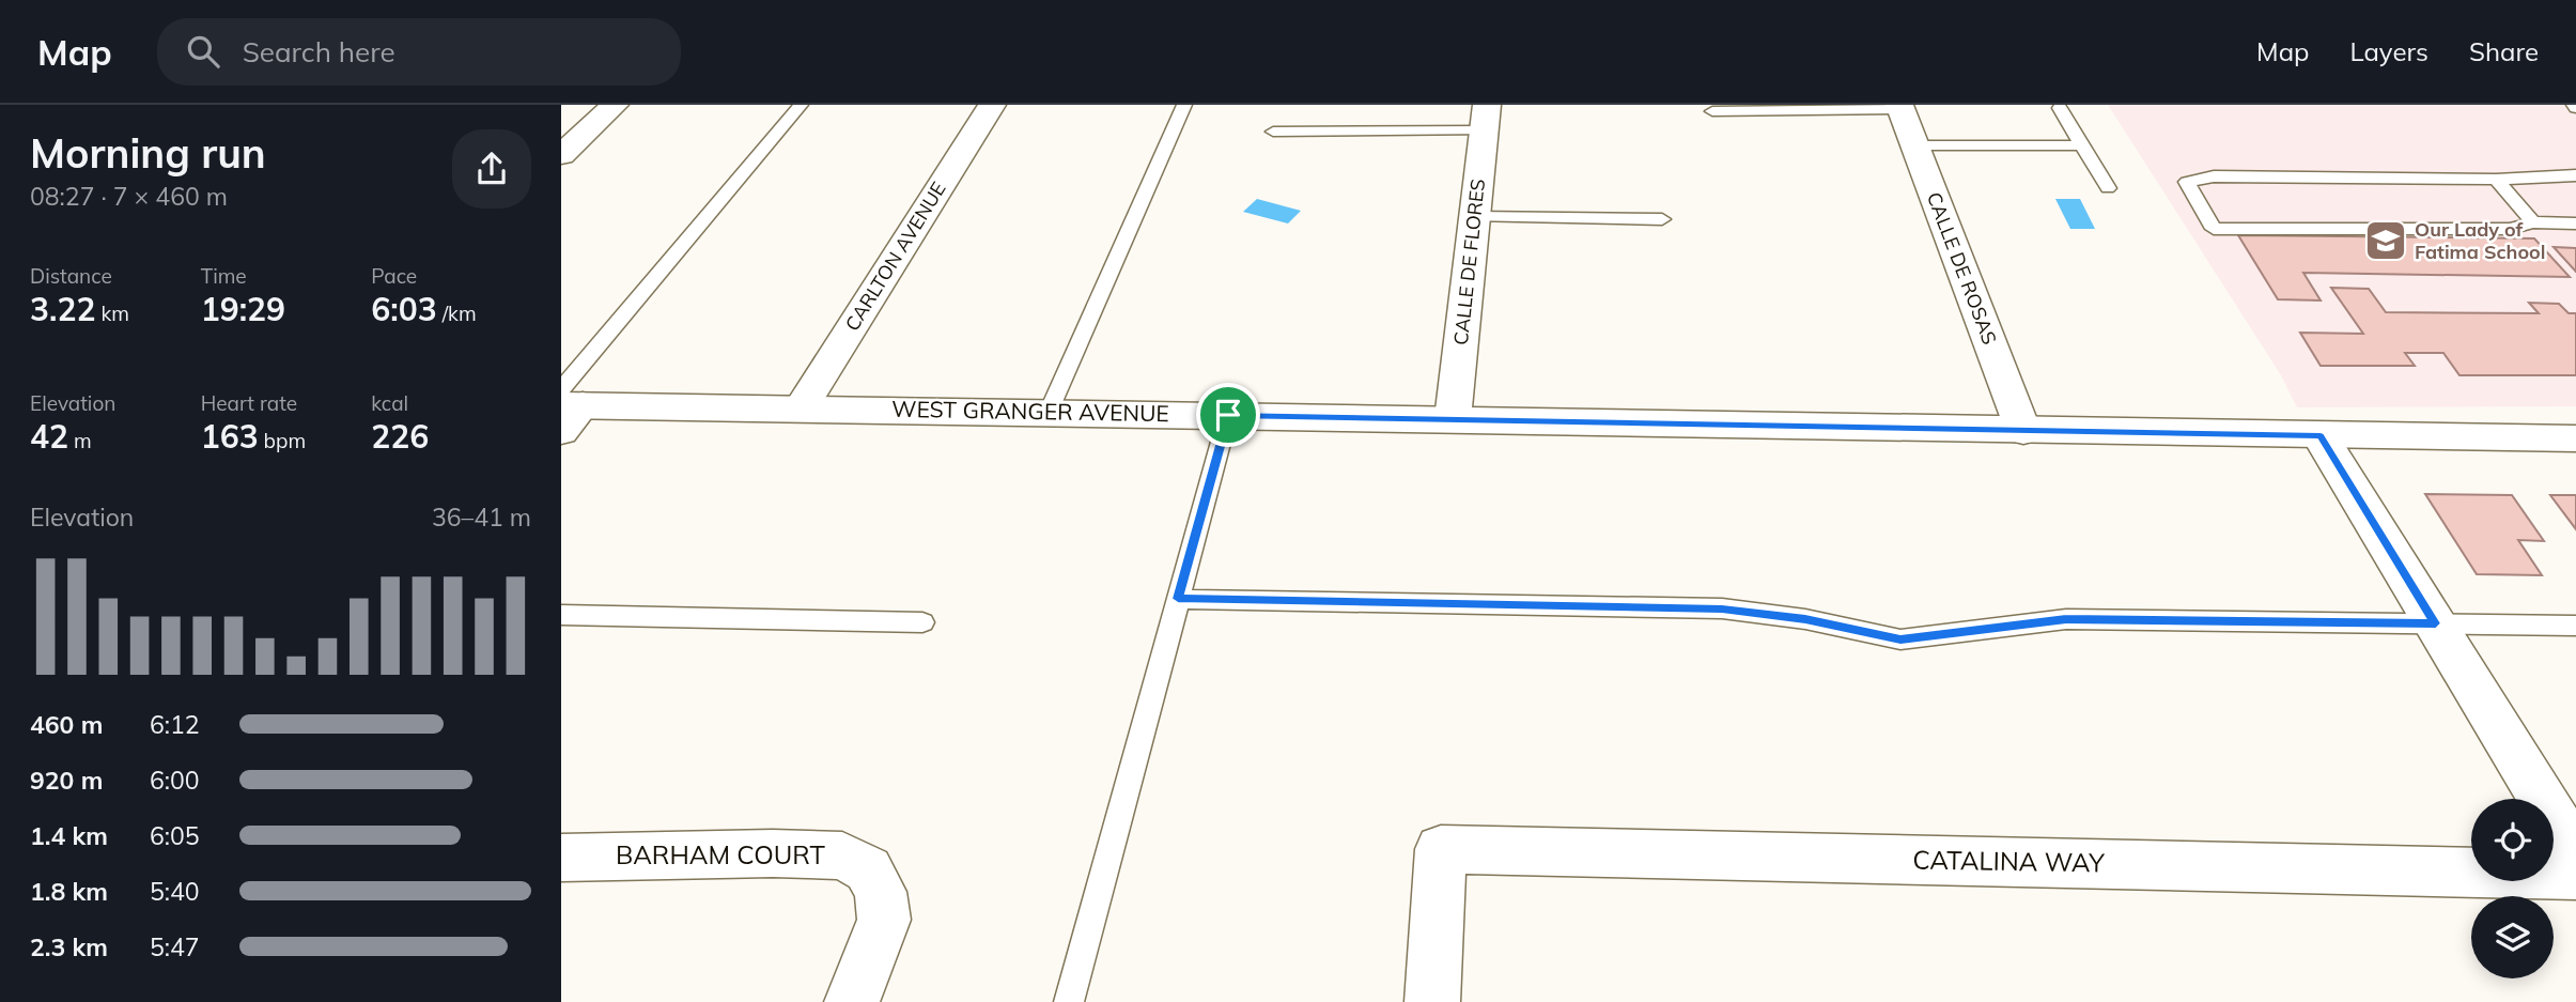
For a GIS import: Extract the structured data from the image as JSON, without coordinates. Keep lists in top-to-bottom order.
{
  "streets": {
    "street": [
      "CARLTON AVENUE",
      "CALLE DE FLORES",
      "CALLE DE ROSAS",
      "WEST GRANGER AVENUE",
      "BARHAM COURT",
      "CATALINA WAY"
    ]
  },
  "crossings": [
    ["CARLTON AVENUE", "WEST GRANGER AVENUE"],
    ["CALLE DE FLORES", "WEST GRANGER AVENUE"],
    ["CALLE DE ROSAS", "WEST GRANGER AVENUE"]
  ],
  "places": {
    "school or university": ["Our Lady of Fatima School"]
  },
  "page": {
    "header": "Map",
    "search": "Search here",
    "nav": ["Map", "Layers", "Share"],
    "heading": ["Morning run", "08:27 · 7 × 460 m"],
    "stats": [
      ["Distance", "3.22 km"],
      ["Time", "19:29"],
      ["Pace", "6:03 /km"],
      ["Elevation", "42 m"],
      ["Heart rate", "163 bpm"],
      ["kcal", "226"]
    ],
    "chart": ["Elevation", "36–41 m"],
    "list": [
      {
        "name": "460 m",
        "note": "6:12"
      },
      {
        "name": "920 m",
        "note": "6:00"
      },
      {
        "name": "1.4 km",
        "note": "6:05"
      },
      {
        "name": "1.8 km",
        "note": "5:40"
      },
      {
        "name": "2.3 km",
        "note": "5:47"
      }
    ]
  }
}
